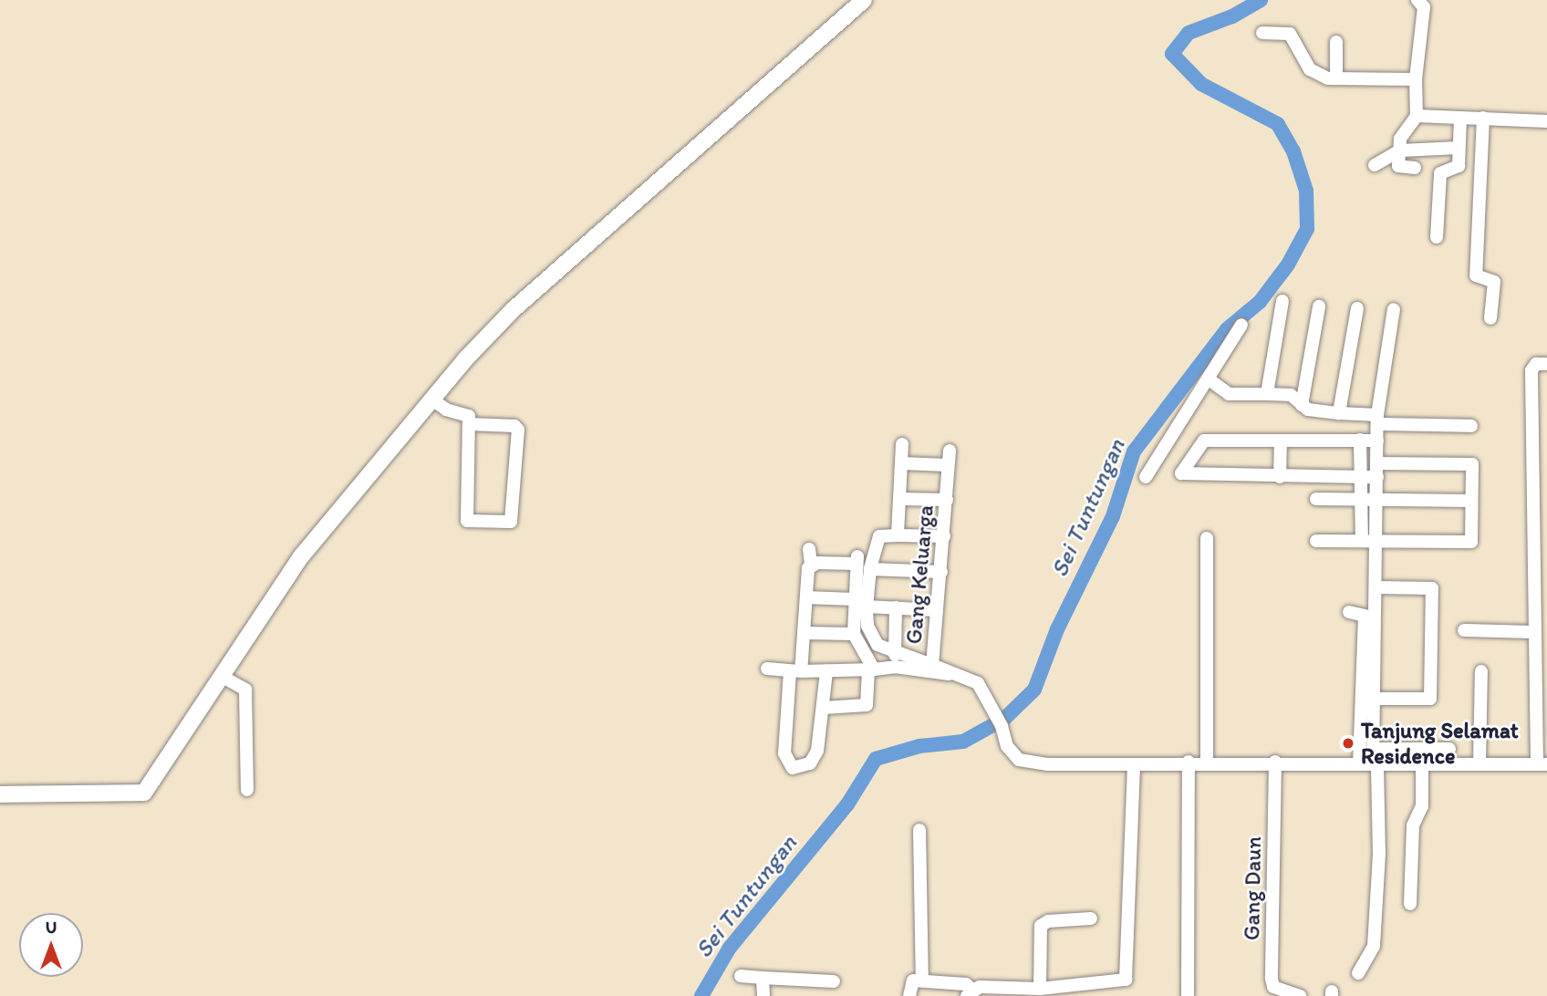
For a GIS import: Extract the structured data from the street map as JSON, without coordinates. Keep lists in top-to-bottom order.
{
  "streets": {
    "street": ["Gang Keluarga", "Gang Daun"]
  },
  "crossings": [
    ["Gang Keluarga", "Gang Daun"]
  ],
  "water": ["Sei Tuntungan"],
  "places": ["Tanjung Selamat Residence"],
  "north": "top"
}
